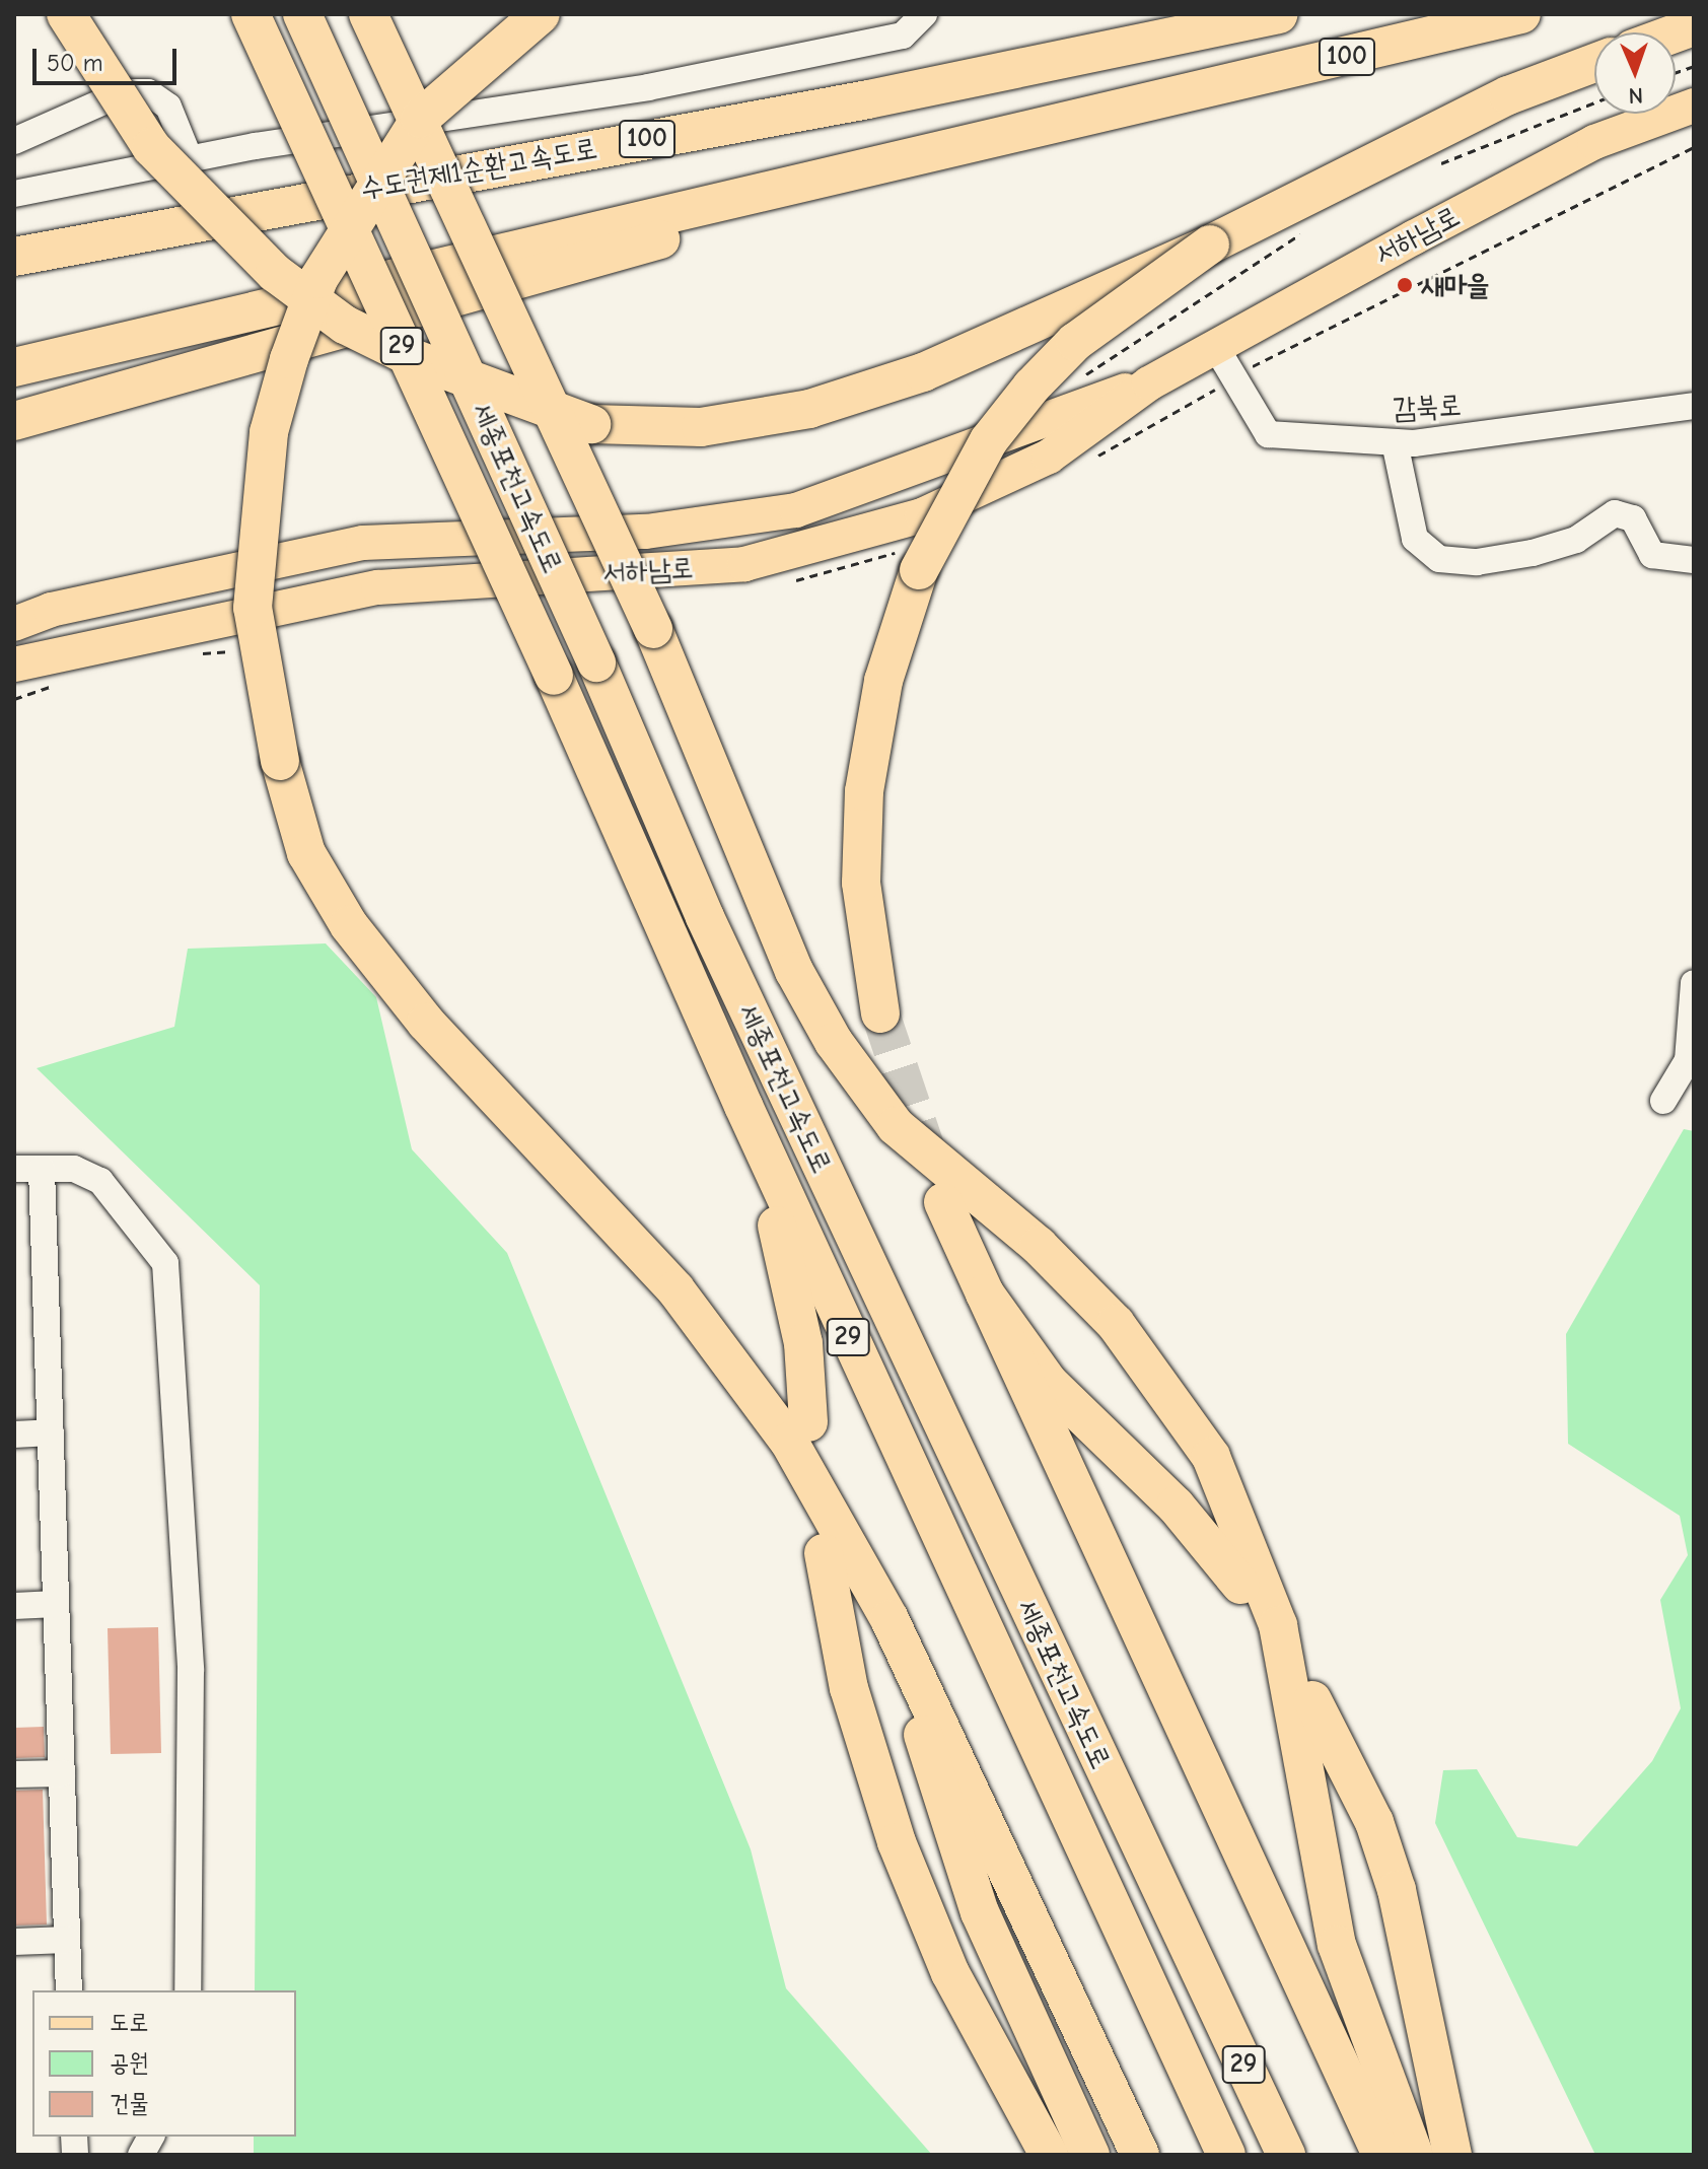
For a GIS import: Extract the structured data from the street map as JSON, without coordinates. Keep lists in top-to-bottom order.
{
  "streets": {
    "highway": [
      "100",
      "수도권제1순환고속도로",
      "29",
      "세종포천고속도로"
    ],
    "main road": ["서하남로"],
    "street": ["감북로"]
  },
  "crossings": [
    ["서하남로", "감북로"]
  ],
  "places": ["새마을"],
  "legend": ["도로", "공원", "건물"],
  "scale_bar": "50 m",
  "north": "bottom"
}
